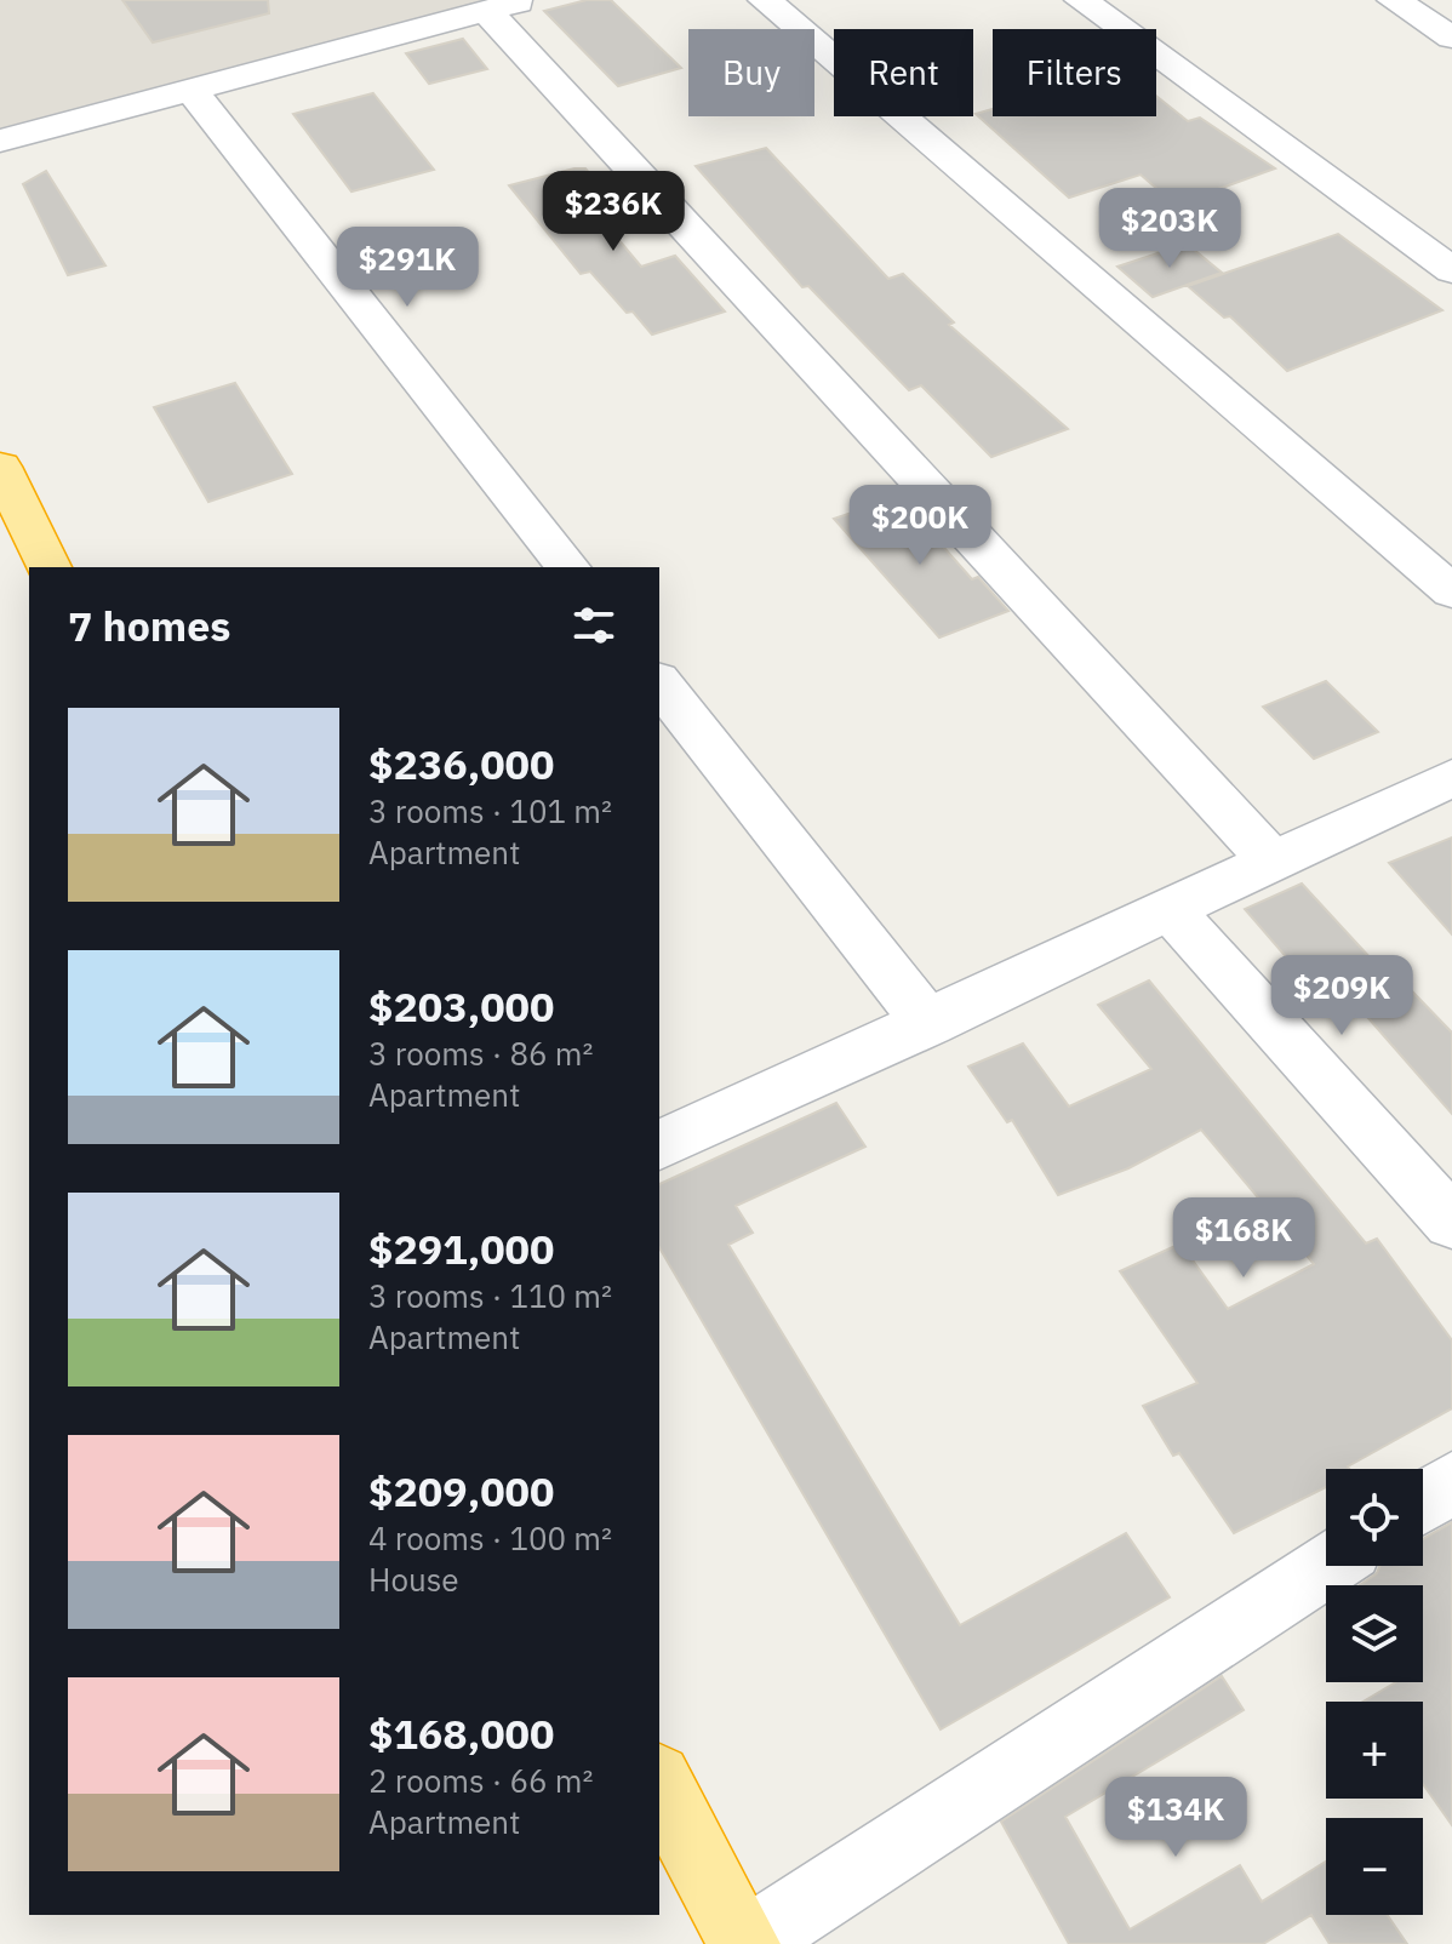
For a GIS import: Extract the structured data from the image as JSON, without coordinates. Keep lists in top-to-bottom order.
{
  "page": {
    "chip": ["Buy", "Rent", "Filters"],
    "price": [
      "$236K",
      "$203K",
      "$291K",
      "$200K",
      "$209K",
      "$168K",
      "$134K"
    ],
    "heading": "7 homes",
    "list": [
      {
        "name": "$236,000",
        "note": "3 rooms · 101 m² · Apartment"
      },
      {
        "name": "$203,000",
        "note": "3 rooms · 86 m² · Apartment"
      },
      {
        "name": "$291,000",
        "note": "3 rooms · 110 m² · Apartment"
      },
      {
        "name": "$209,000",
        "note": "4 rooms · 100 m² · House"
      },
      {
        "name": "$168,000",
        "note": "2 rooms · 66 m² · Apartment"
      }
    ],
    "map_buttons": ["+", "−"]
  }
}
